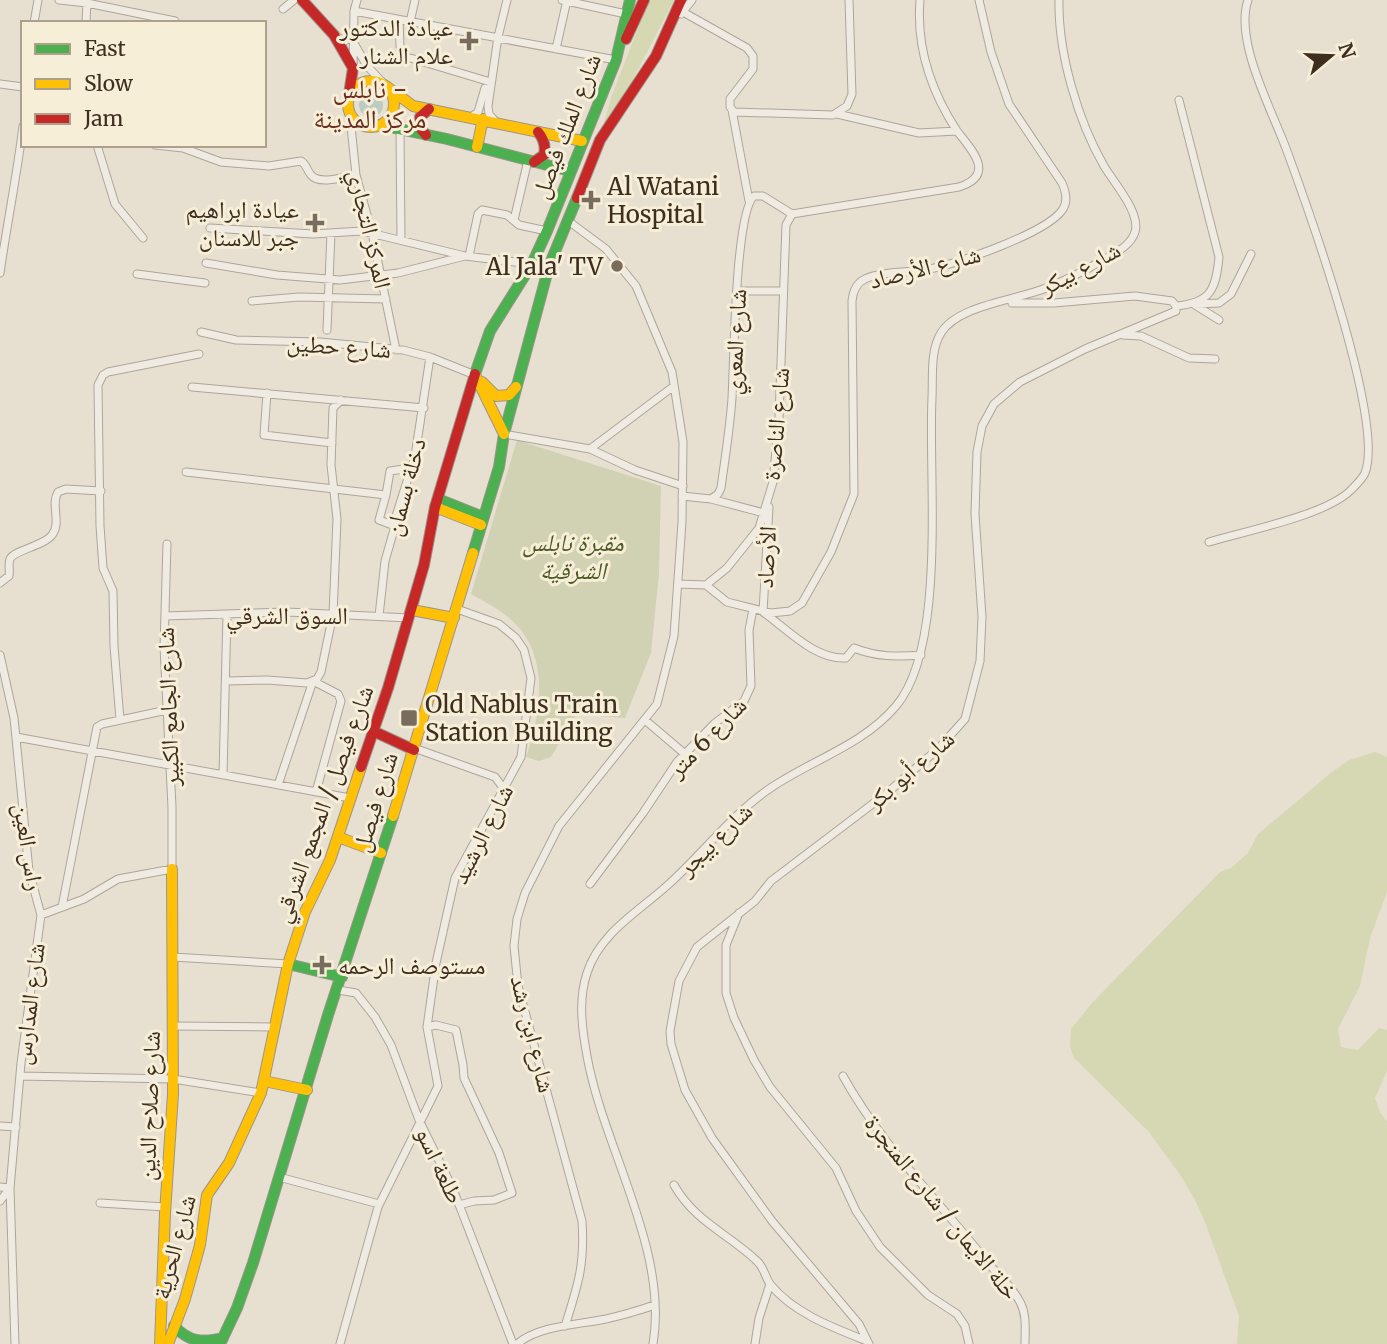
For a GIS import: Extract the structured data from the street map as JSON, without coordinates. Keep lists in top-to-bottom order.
{
  "streets": {
    "main road": [
      "شارع الملك فيصل",
      "شارع فيصل",
      "شارع فيصل / المجمع الشرقي",
      "شارع صلاح الدين",
      "شارع الحرية"
    ],
    "street": [
      "المركز التجاري",
      "شارع الأرصاد",
      "شارع بيكر",
      "شارع المعري",
      "شارع حطين",
      "شارع الناصرة",
      "دخلة بسمان",
      "الأرصاد",
      "السوق الشرقي",
      "شارع الجامع الكبير",
      "شارع 6 متر",
      "شارع أبو بكر",
      "شارع الرشيد",
      "شارع بيجر",
      "راس العين",
      "شارع المدارس",
      "شارع ابن رشد",
      "طلعة اسو",
      "خلة الايمان / شارع المنجرة"
    ]
  },
  "crossings": [
    ["شارع الملك فيصل", "شارع حطين"],
    ["شارع الملك فيصل", "شارع فيصل"],
    ["شارع الملك فيصل", "شارع فيصل / المجمع الشرقي"],
    ["شارع الملك فيصل", "شارع ابن رشد"],
    ["المركز التجاري", "شارع حطين"],
    ["شارع الأرصاد", "شارع الناصرة"],
    ["شارع الأرصاد", "الأرصاد"],
    ["شارع الأرصاد", "شارع 6 متر"],
    ["شارع بيكر", "شارع بيجر"],
    ["شارع حطين", "دخلة بسمان"],
    ["شارع حطين", "شارع فيصل / المجمع الشرقي"],
    ["شارع الناصرة", "الأرصاد"],
    ["دخلة بسمان", "السوق الشرقي"],
    ["الأرصاد", "شارع بيجر"],
    ["السوق الشرقي", "شارع الجامع الكبير"],
    ["السوق الشرقي", "شارع فيصل / المجمع الشرقي"],
    ["شارع الجامع الكبير", "شارع صلاح الدين"],
    ["شارع فيصل", "شارع الرشيد"],
    ["شارع فيصل", "طلعة اسو"],
    ["شارع فيصل / المجمع الشرقي", "شارع الحرية"],
    ["شارع الرشيد", "طلعة اسو"],
    ["راس العين", "شارع المدارس"]
  ],
  "districts": ["نابلس - مركز المدينة"],
  "parks": ["مقبرة نابلس الشرقية"],
  "places": {
    "health": [
      "عيادة الدكتور علام الشنار",
      "Al Watani Hospital",
      "عيادة ابراهيم جبر للاسنان",
      "مستوصف الرحمه"
    ],
    "other": ["Al Jala' TV"],
    "transit": ["Old Nablus Train Station Building"]
  },
  "legend": ["Fast", "Slow", "Jam"],
  "north": "right"
}
